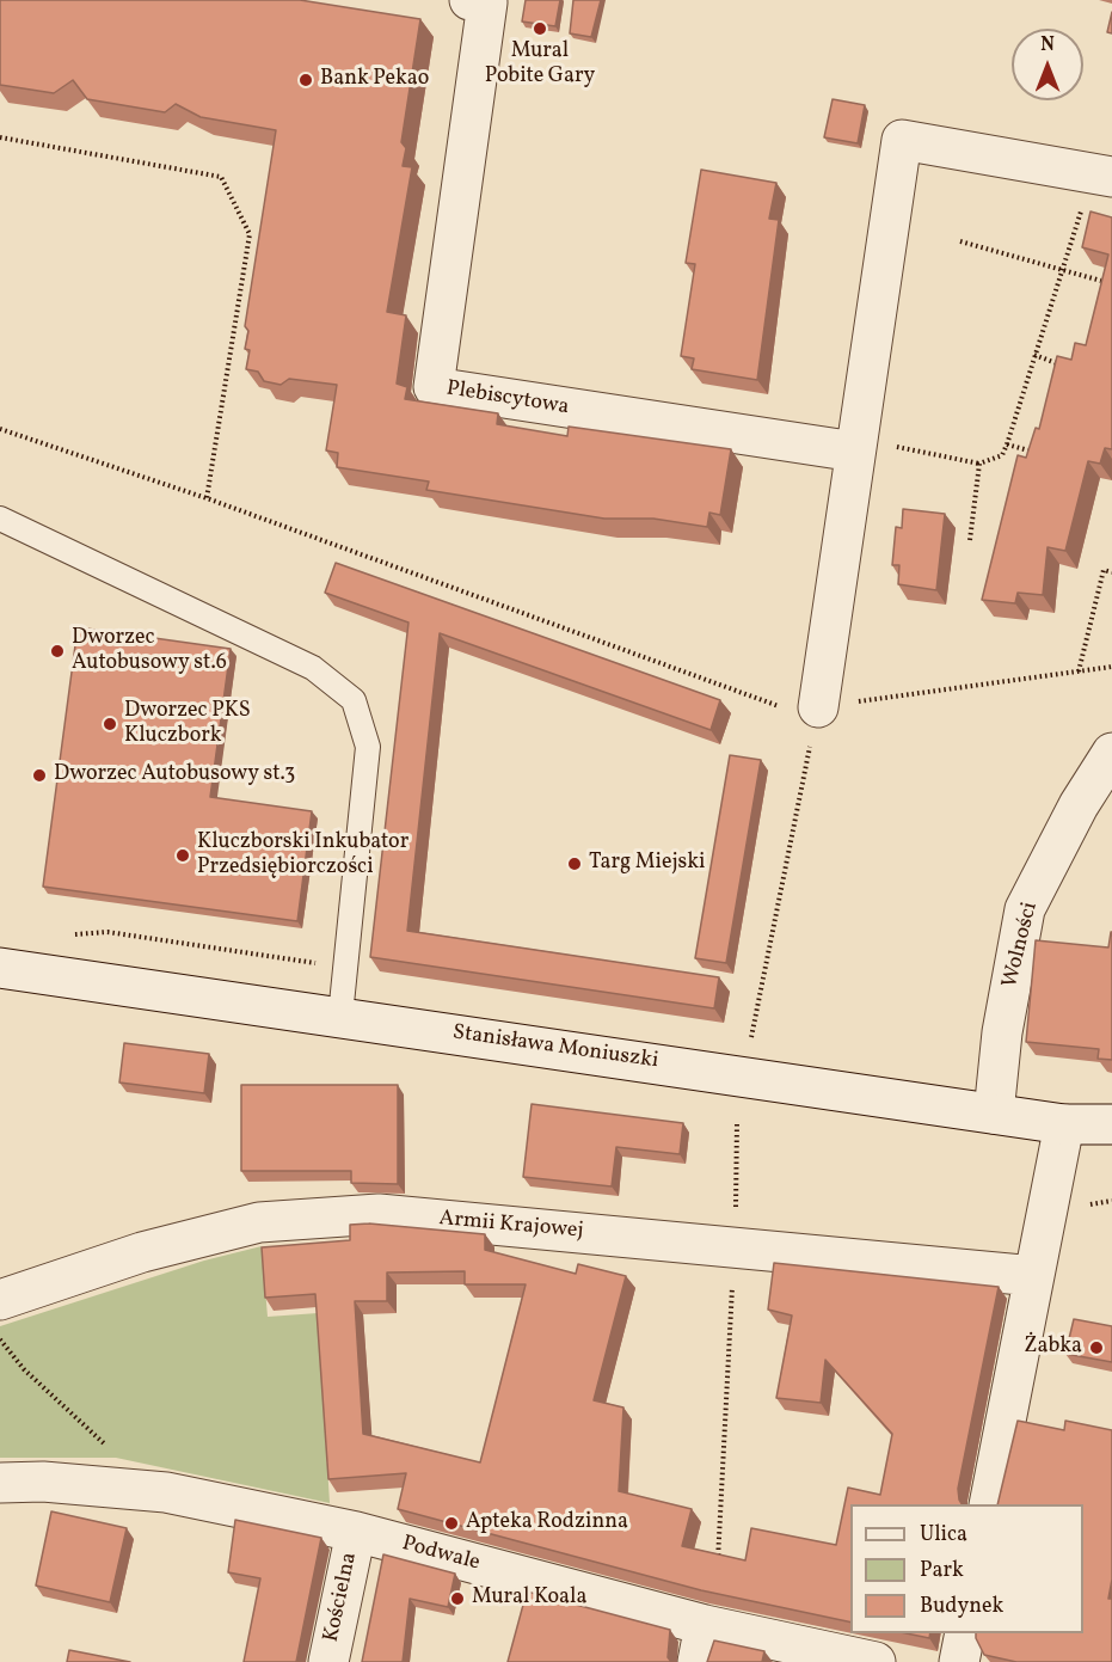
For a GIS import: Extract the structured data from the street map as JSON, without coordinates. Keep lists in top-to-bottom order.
{
  "streets": {
    "street": [
      "Plebiscytowa",
      "Wolności",
      "Stanisława Moniuszki",
      "Armii Krajowej",
      "Podwale",
      "Kościelna"
    ]
  },
  "crossings": [
    ["Wolności", "Stanisława Moniuszki"],
    ["Podwale", "Kościelna"]
  ],
  "places": [
    "Mural Pobite Gary",
    "Bank Pekao",
    "Dworzec Autobusowy st.6",
    "Dworzec PKS Kluczbork",
    "Dworzec Autobusowy st.3",
    "Kluczborski Inkubator Przedsiębiorczości",
    "Targ Miejski",
    "Żabka",
    "Apteka Rodzinna",
    "Mural Koala"
  ],
  "legend": ["Ulica", "Park", "Budynek"],
  "north": "top"
}
